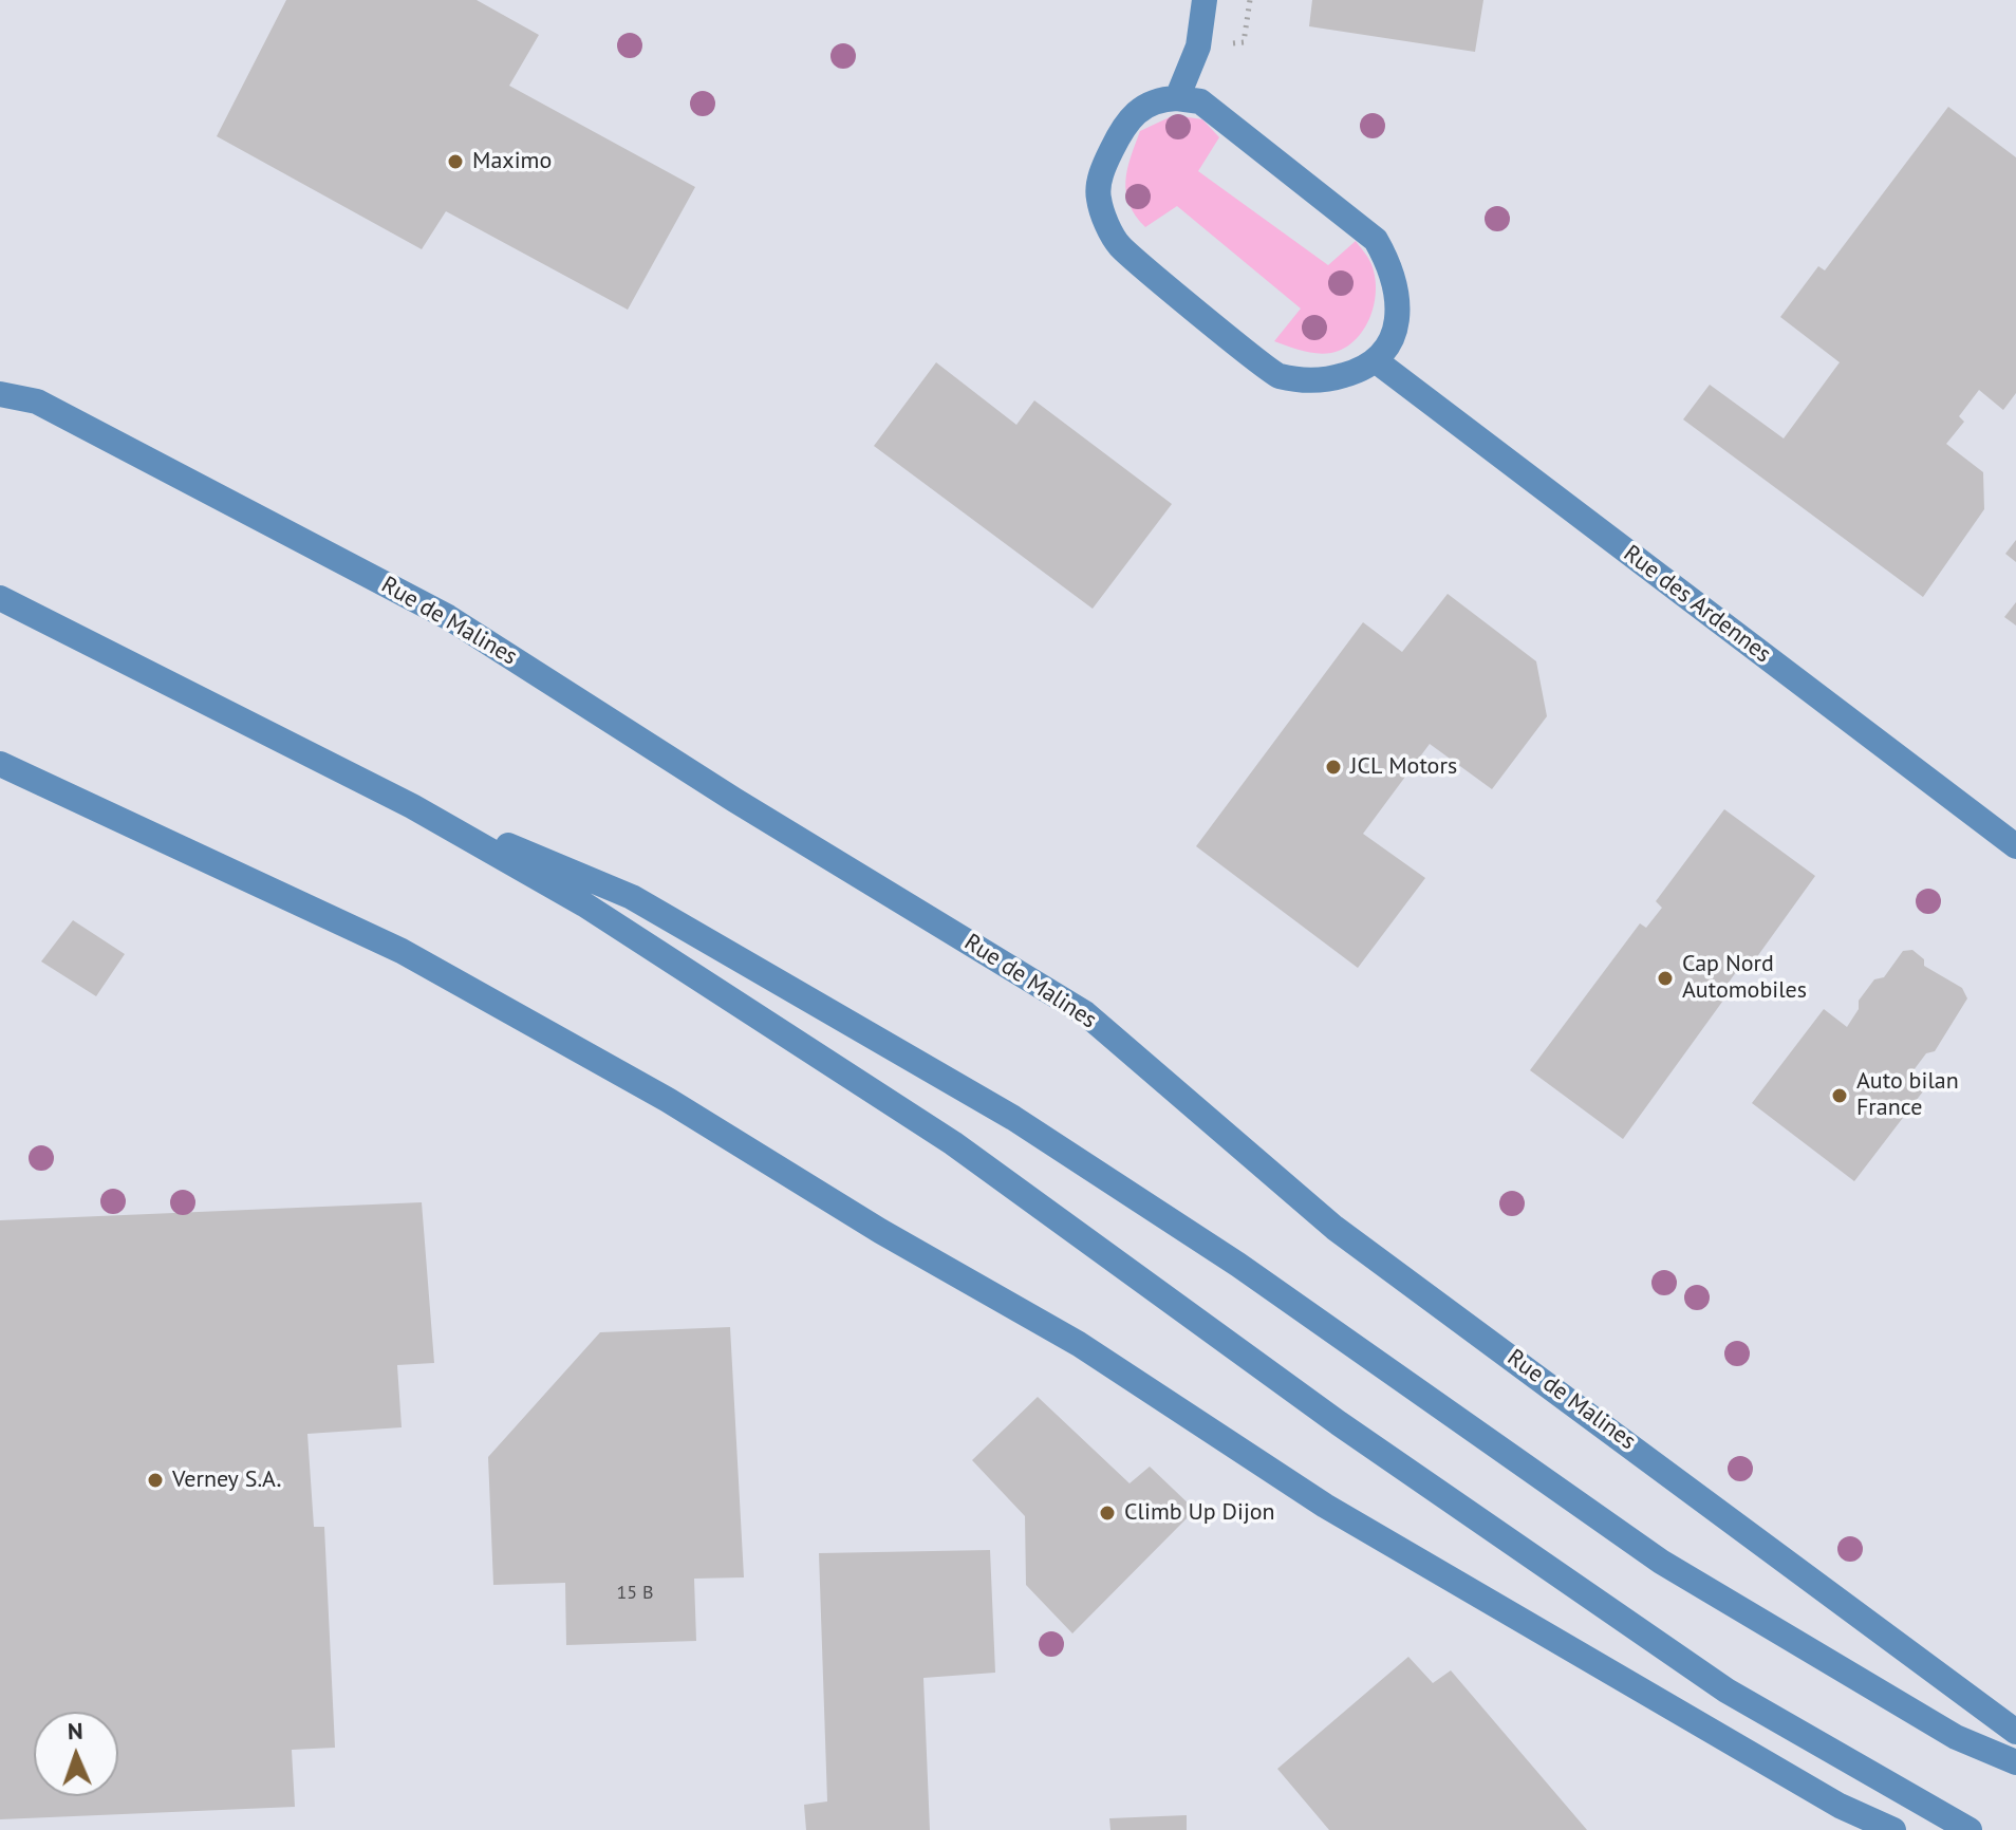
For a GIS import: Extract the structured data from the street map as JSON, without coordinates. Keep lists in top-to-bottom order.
{
  "streets": {
    "main road": ["Rue des Ardennes", "Rue de Malines"]
  },
  "places": [
    "Maximo",
    "JCL Motors",
    "Cap Nord Automobiles",
    "Auto bilan France",
    "Verney S.A.",
    "Climb Up Dijon"
  ],
  "house_numbers": ["15 B"],
  "north": "top"
}
